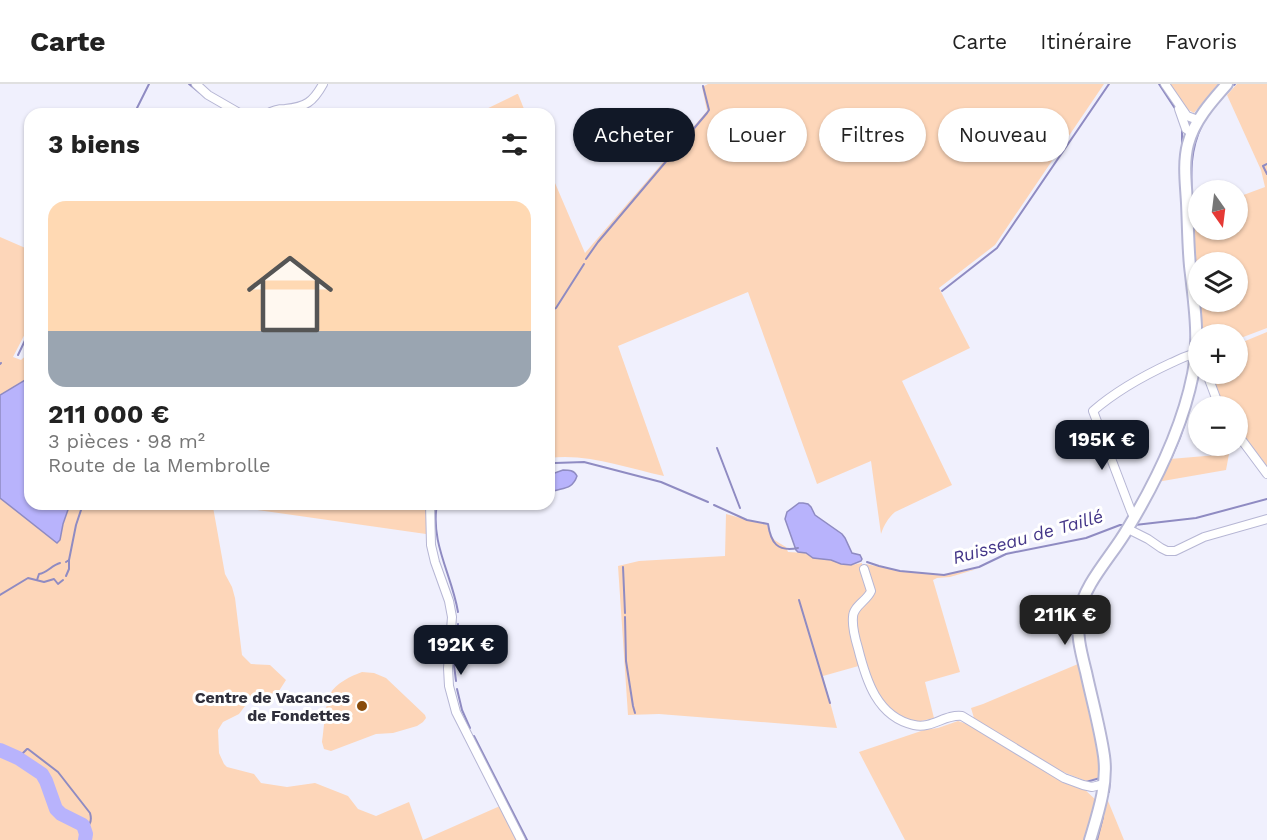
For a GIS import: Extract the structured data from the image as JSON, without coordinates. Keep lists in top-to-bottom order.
{
  "water": ["Ruisseau de Taillé"],
  "places": ["Centre de Vacances de Fondettes"],
  "north": "bottom",
  "page": {
    "header": "Carte",
    "nav": ["Carte", "Itinéraire", "Favoris"],
    "chip": [
      "Acheter",
      "Louer",
      "Filtres",
      "Nouveau"
    ],
    "heading": "3 biens",
    "map_buttons": ["+", "−"],
    "list": [
      {
        "name": "211 000 €",
        "note": "3 pièces · 98 m² · Route de la Membrolle"
      }
    ],
    "price": ["195K €", "211K €", "192K €"]
  }
}
